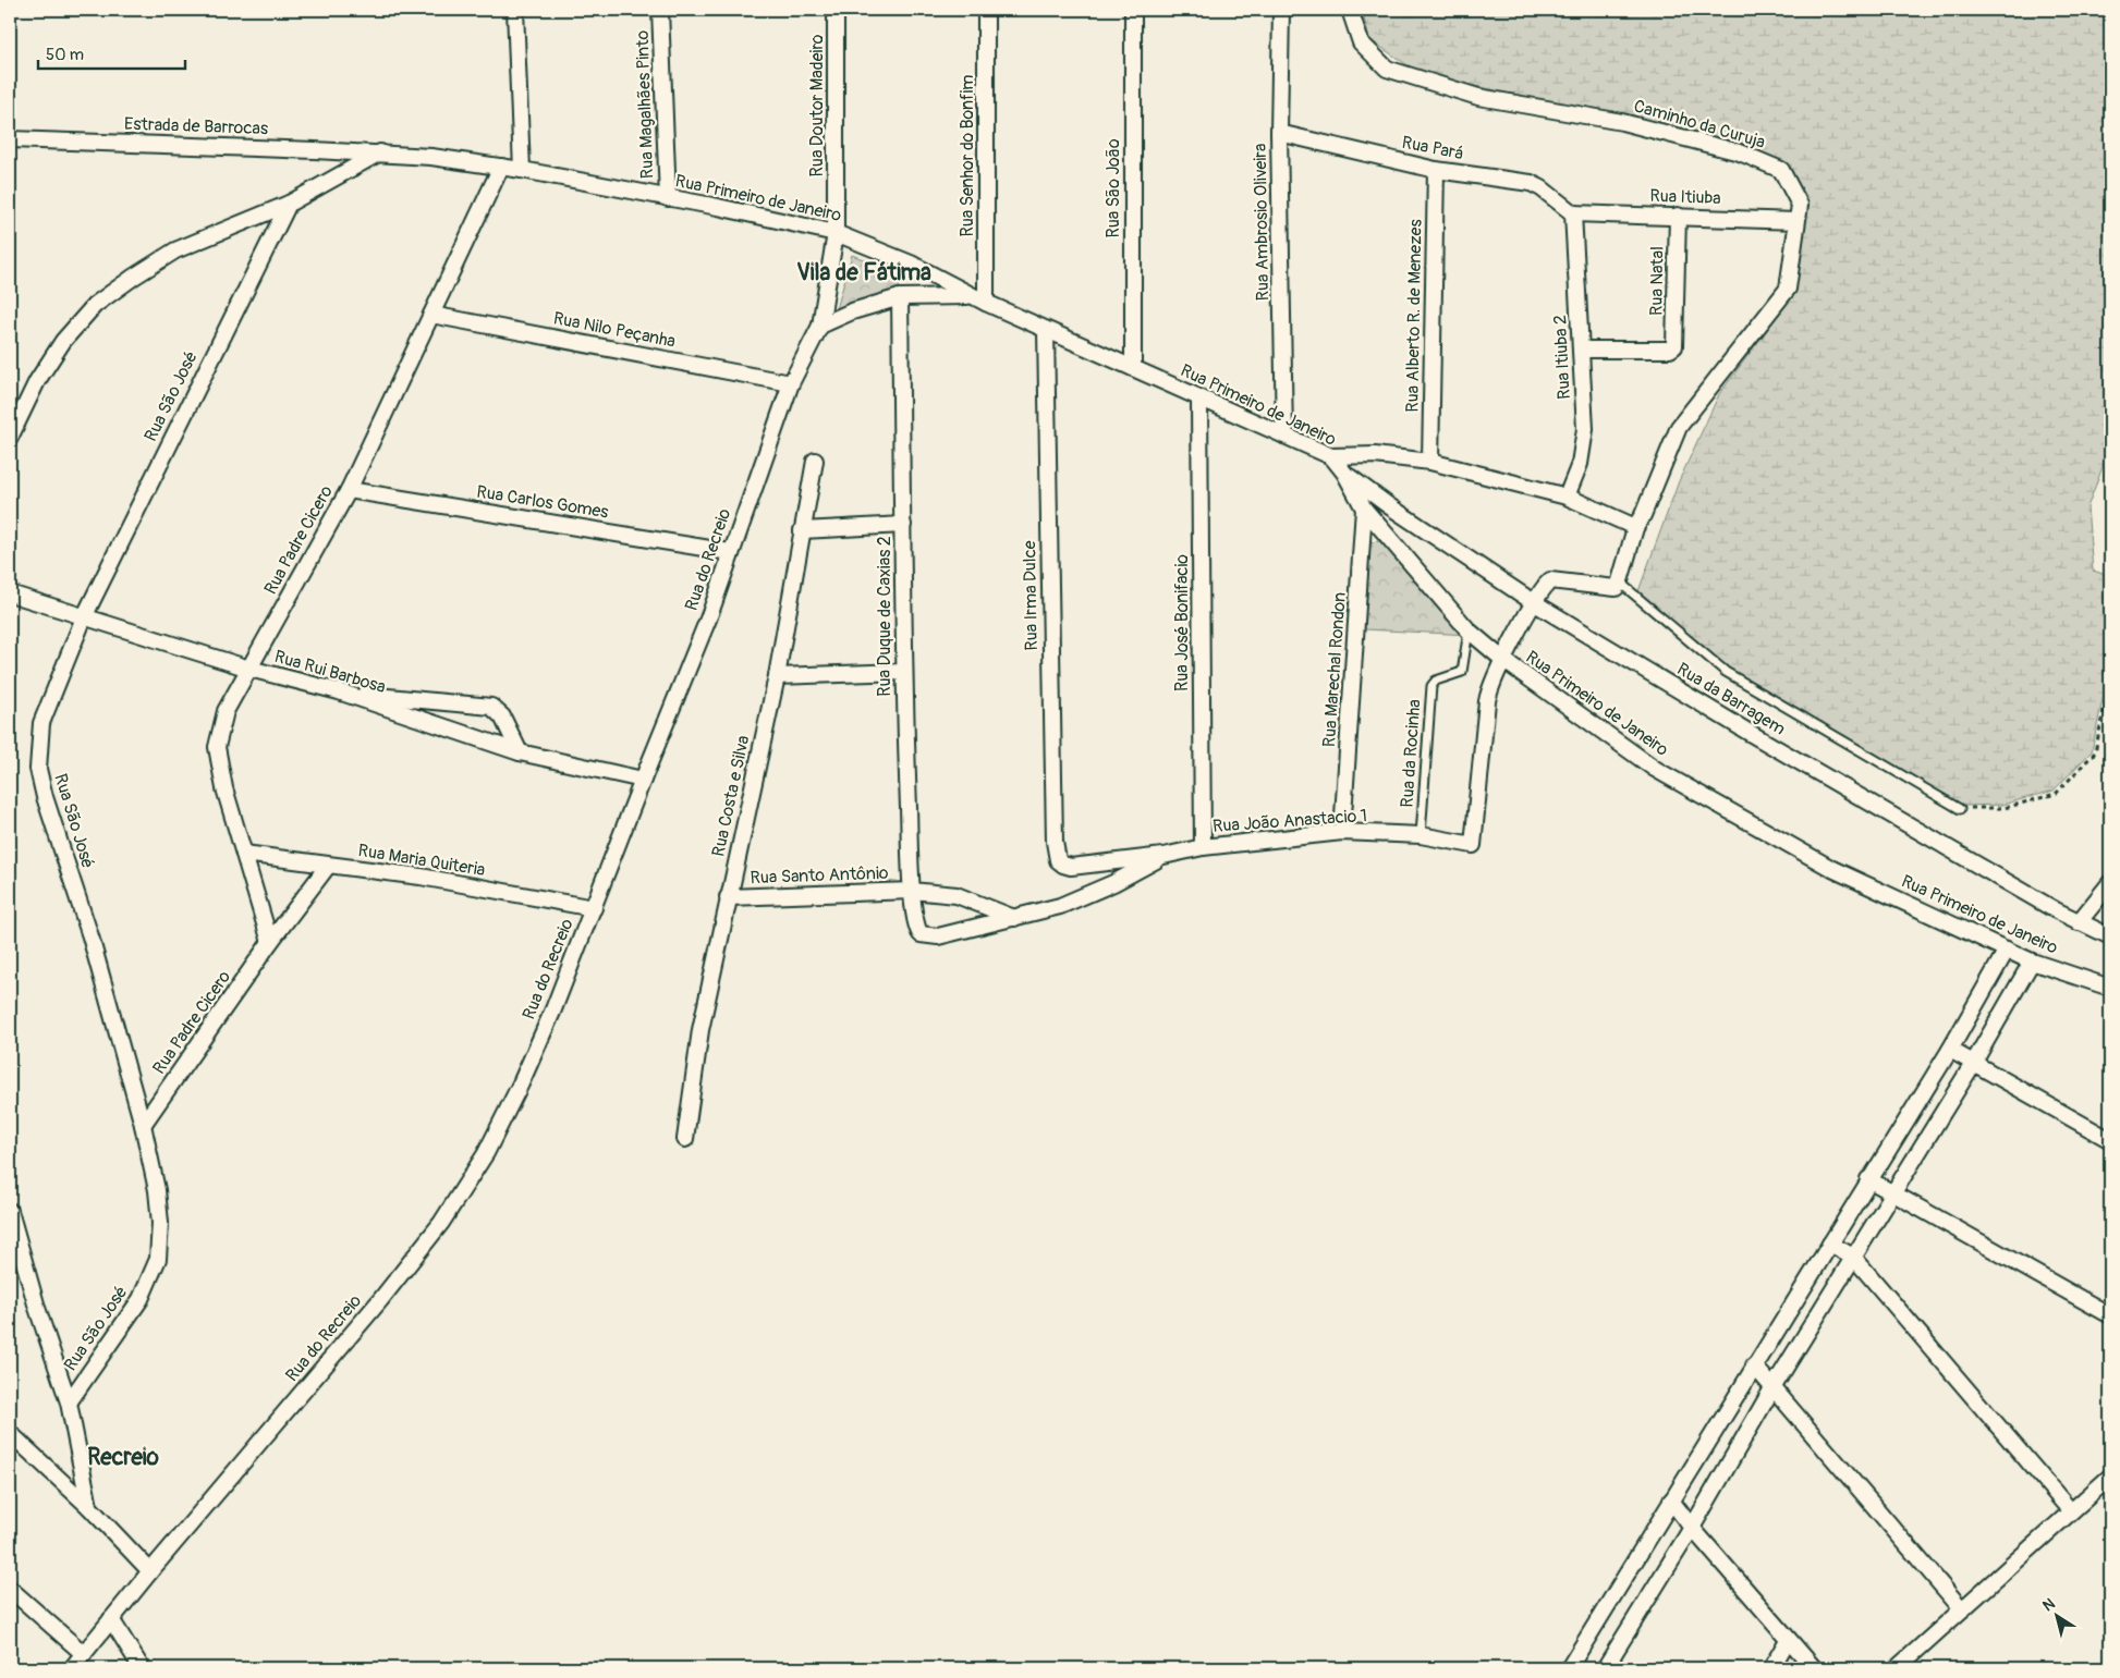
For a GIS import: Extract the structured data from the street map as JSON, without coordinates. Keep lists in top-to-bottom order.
{
  "streets": {
    "street": [
      "Rua Magalhães Pinto",
      "Rua Doutor Madeiro",
      "Caminho da Curuja",
      "Estrada de Barrocas",
      "Rua Pará",
      "Rua Senhor do Bonfim",
      "Rua São João",
      "Rua Itiuba",
      "Rua Primeiro de Janeiro",
      "Rua Ambrosio Oliveira",
      "Rua Natal",
      "Rua Alberto R. de Menezes",
      "Rua Nilo Peçanha",
      "Rua Itiuba 2",
      "Rua São José",
      "Rua Carlos Gomes",
      "Rua Padre Cicero",
      "Rua do Recreio",
      "Rua Irma Dulce",
      "Rua Duque de Caxias 2",
      "Rua José Bonifacio",
      "Rua Marechal Rondon",
      "Rua Rui Barbosa",
      "Rua da Barragem",
      "Rua Costa e Silva",
      "Rua João Anastacio 1",
      "Rua Maria Quiteria",
      "Rua Santo Antônio"
    ],
    "lane": ["Rua da Rocinha"]
  },
  "crossings": [
    ["Rua Magalhães Pinto", "Rua Primeiro de Janeiro"],
    ["Rua Doutor Madeiro", "Rua Primeiro de Janeiro"],
    ["Rua Doutor Madeiro", "Rua do Recreio"],
    ["Caminho da Curuja", "Rua Itiuba"],
    ["Caminho da Curuja", "Rua da Barragem"],
    ["Estrada de Barrocas", "Rua Primeiro de Janeiro"],
    ["Rua Pará", "Rua Itiuba"],
    ["Rua Pará", "Rua Ambrosio Oliveira"],
    ["Rua Pará", "Rua Alberto R. de Menezes"],
    ["Rua Pará", "Rua Itiuba 2"],
    ["Rua Senhor do Bonfim", "Rua Primeiro de Janeiro"],
    ["Rua São João", "Rua Primeiro de Janeiro"],
    ["Rua Itiuba", "Rua Natal"],
    ["Rua Itiuba", "Rua Itiuba 2"],
    ["Rua Primeiro de Janeiro", "Rua Ambrosio Oliveira"],
    ["Rua Primeiro de Janeiro", "Rua Padre Cicero"],
    ["Rua Primeiro de Janeiro", "Rua Irma Dulce"],
    ["Rua Primeiro de Janeiro", "Rua José Bonifacio"],
    ["Rua Primeiro de Janeiro", "Rua Marechal Rondon"],
    ["Rua Primeiro de Janeiro", "Rua da Barragem"],
    ["Rua Primeiro de Janeiro", "Rua da Rocinha"],
    ["Rua Primeiro de Janeiro", "Rua João Anastacio 1"],
    ["Rua Natal", "Rua Itiuba 2"],
    ["Rua Nilo Peçanha", "Rua Padre Cicero"],
    ["Rua Nilo Peçanha", "Rua do Recreio"],
    ["Rua São José", "Rua Padre Cicero"],
    ["Rua São José", "Rua Rui Barbosa"],
    ["Rua Carlos Gomes", "Rua Padre Cicero"],
    ["Rua Carlos Gomes", "Rua do Recreio"],
    ["Rua Padre Cicero", "Rua Rui Barbosa"],
    ["Rua Padre Cicero", "Rua Maria Quiteria"],
    ["Rua do Recreio", "Rua Rui Barbosa"],
    ["Rua do Recreio", "Rua Maria Quiteria"],
    ["Rua Irma Dulce", "Rua João Anastacio 1"],
    ["Rua Duque de Caxias 2", "Rua João Anastacio 1"],
    ["Rua Duque de Caxias 2", "Rua Santo Antônio"],
    ["Rua José Bonifacio", "Rua João Anastacio 1"],
    ["Rua Marechal Rondon", "Rua João Anastacio 1"],
    ["Rua da Rocinha", "Rua João Anastacio 1"],
    ["Rua Costa e Silva", "Rua Santo Antônio"]
  ],
  "districts": ["Vila de Fátima", "Recreio"],
  "scale_bar": "50 m",
  "north": "top left"
}
